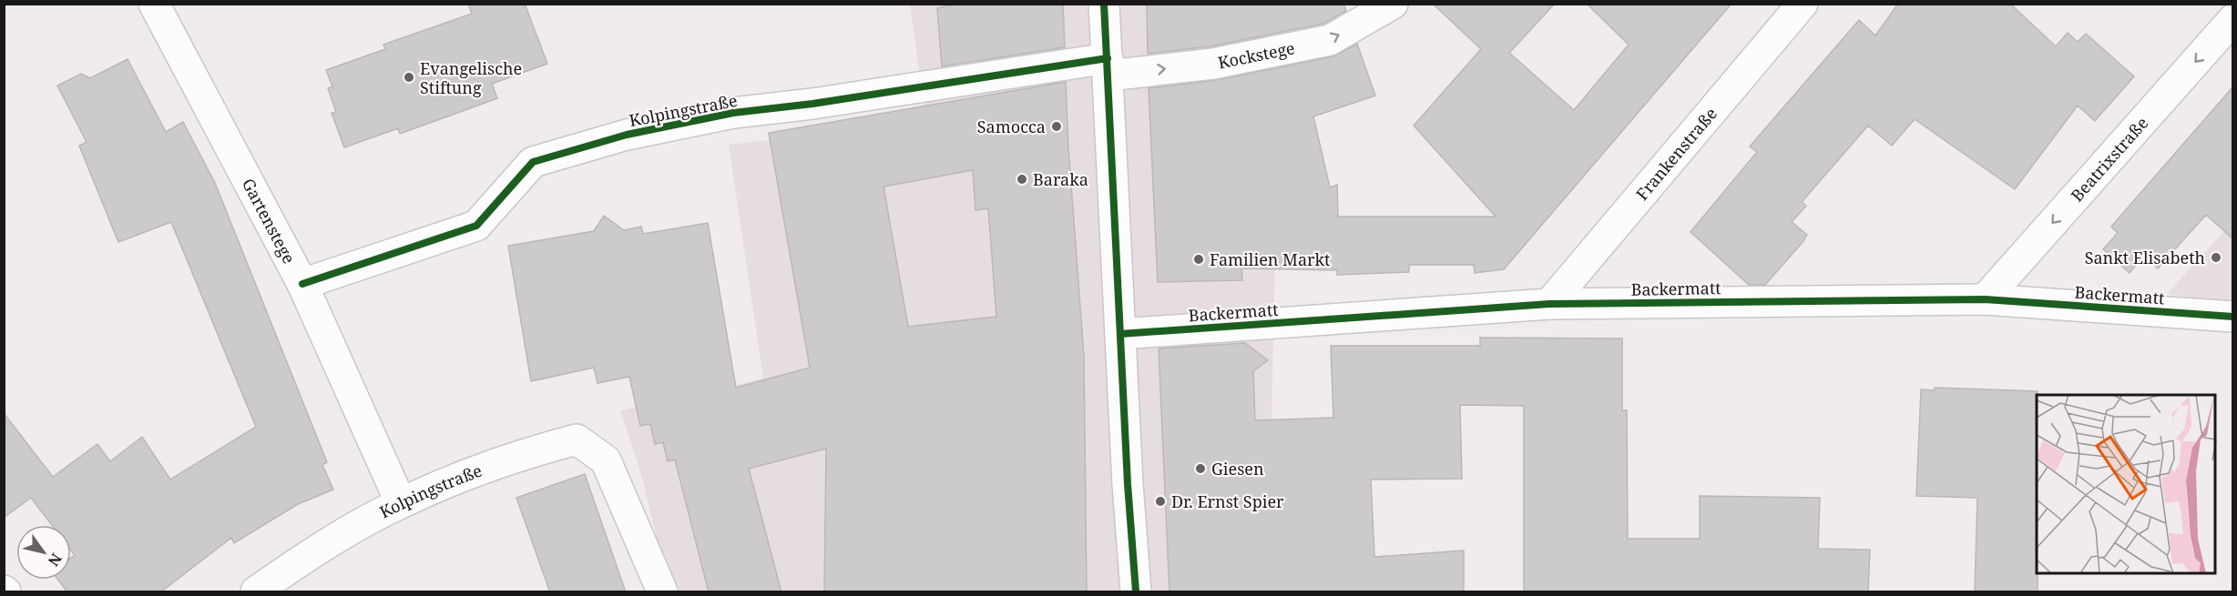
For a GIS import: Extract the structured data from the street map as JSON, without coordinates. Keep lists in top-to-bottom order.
{
  "streets": {
    "street": [
      "Kockstege",
      "Kolpingstraße",
      "Frankenstraße",
      "Beatrixstraße",
      "Gartenstege",
      "Backermatt"
    ]
  },
  "crossings": [
    ["Kockstege", "Kolpingstraße"],
    ["Kolpingstraße", "Gartenstege"],
    ["Frankenstraße", "Backermatt"],
    ["Beatrixstraße", "Backermatt"]
  ],
  "one_way": ["Kockstege", "Beatrixstraße"],
  "places": [
    "Evangelische Stiftung",
    "Samocca",
    "Baraka",
    "Sankt Elisabeth",
    "Familien Markt",
    "Giesen",
    "Dr. Ernst Spier"
  ],
  "north": "bottom right"
}
